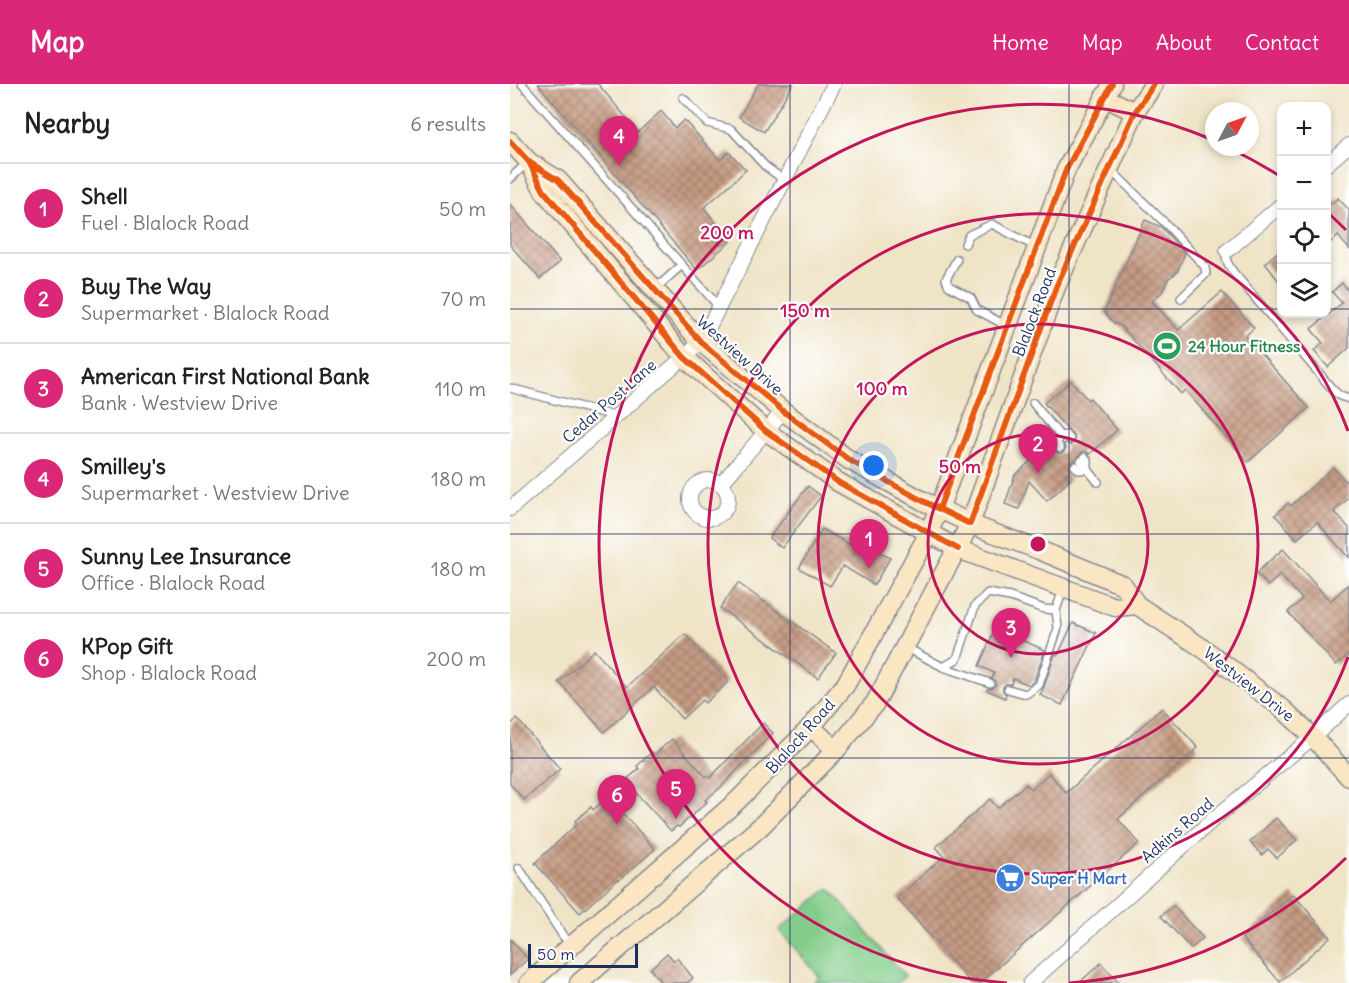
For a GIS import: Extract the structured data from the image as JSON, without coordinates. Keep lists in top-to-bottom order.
{
  "streets": {
    "main road": ["Blalock Road", "Westview Drive"],
    "street": ["Cedar Post Lane", "Adkins Road"]
  },
  "crossings": [
    ["Blalock Road", "Westview Drive"],
    ["Westview Drive", "Cedar Post Lane"],
    ["Westview Drive", "Adkins Road"]
  ],
  "places": {
    "sports": ["24 Hour Fitness"],
    "supermarket": ["Super H Mart"]
  },
  "scale_bar": "50 m",
  "north": "top right",
  "page": {
    "header": "Map",
    "nav": [
      "Home",
      "Map",
      "About",
      "Contact"
    ],
    "heading": ["Nearby", "6 results"],
    "map_buttons": ["+", "−"],
    "pins": [
      "4",
      "2",
      "1",
      "3",
      "5",
      "6"
    ],
    "list": [
      {
        "mark": "1",
        "name": "Shell",
        "note": "Fuel · Blalock Road",
        "value": "50 m"
      },
      {
        "mark": "2",
        "name": "Buy The Way",
        "note": "Supermarket · Blalock Road",
        "value": "70 m"
      },
      {
        "mark": "3",
        "name": "American First National Bank",
        "note": "Bank · Westview Drive",
        "value": "110 m"
      },
      {
        "mark": "4",
        "name": "Smilley's",
        "note": "Supermarket · Westview Drive",
        "value": "180 m"
      },
      {
        "mark": "5",
        "name": "Sunny Lee Insurance",
        "note": "Office · Blalock Road",
        "value": "180 m"
      },
      {
        "mark": "6",
        "name": "KPop Gift",
        "note": "Shop · Blalock Road",
        "value": "200 m"
      }
    ],
    "scale": "50 m"
  },
  "rings": [
    "200 m",
    "150 m",
    "100 m",
    "50 m"
  ]
}
